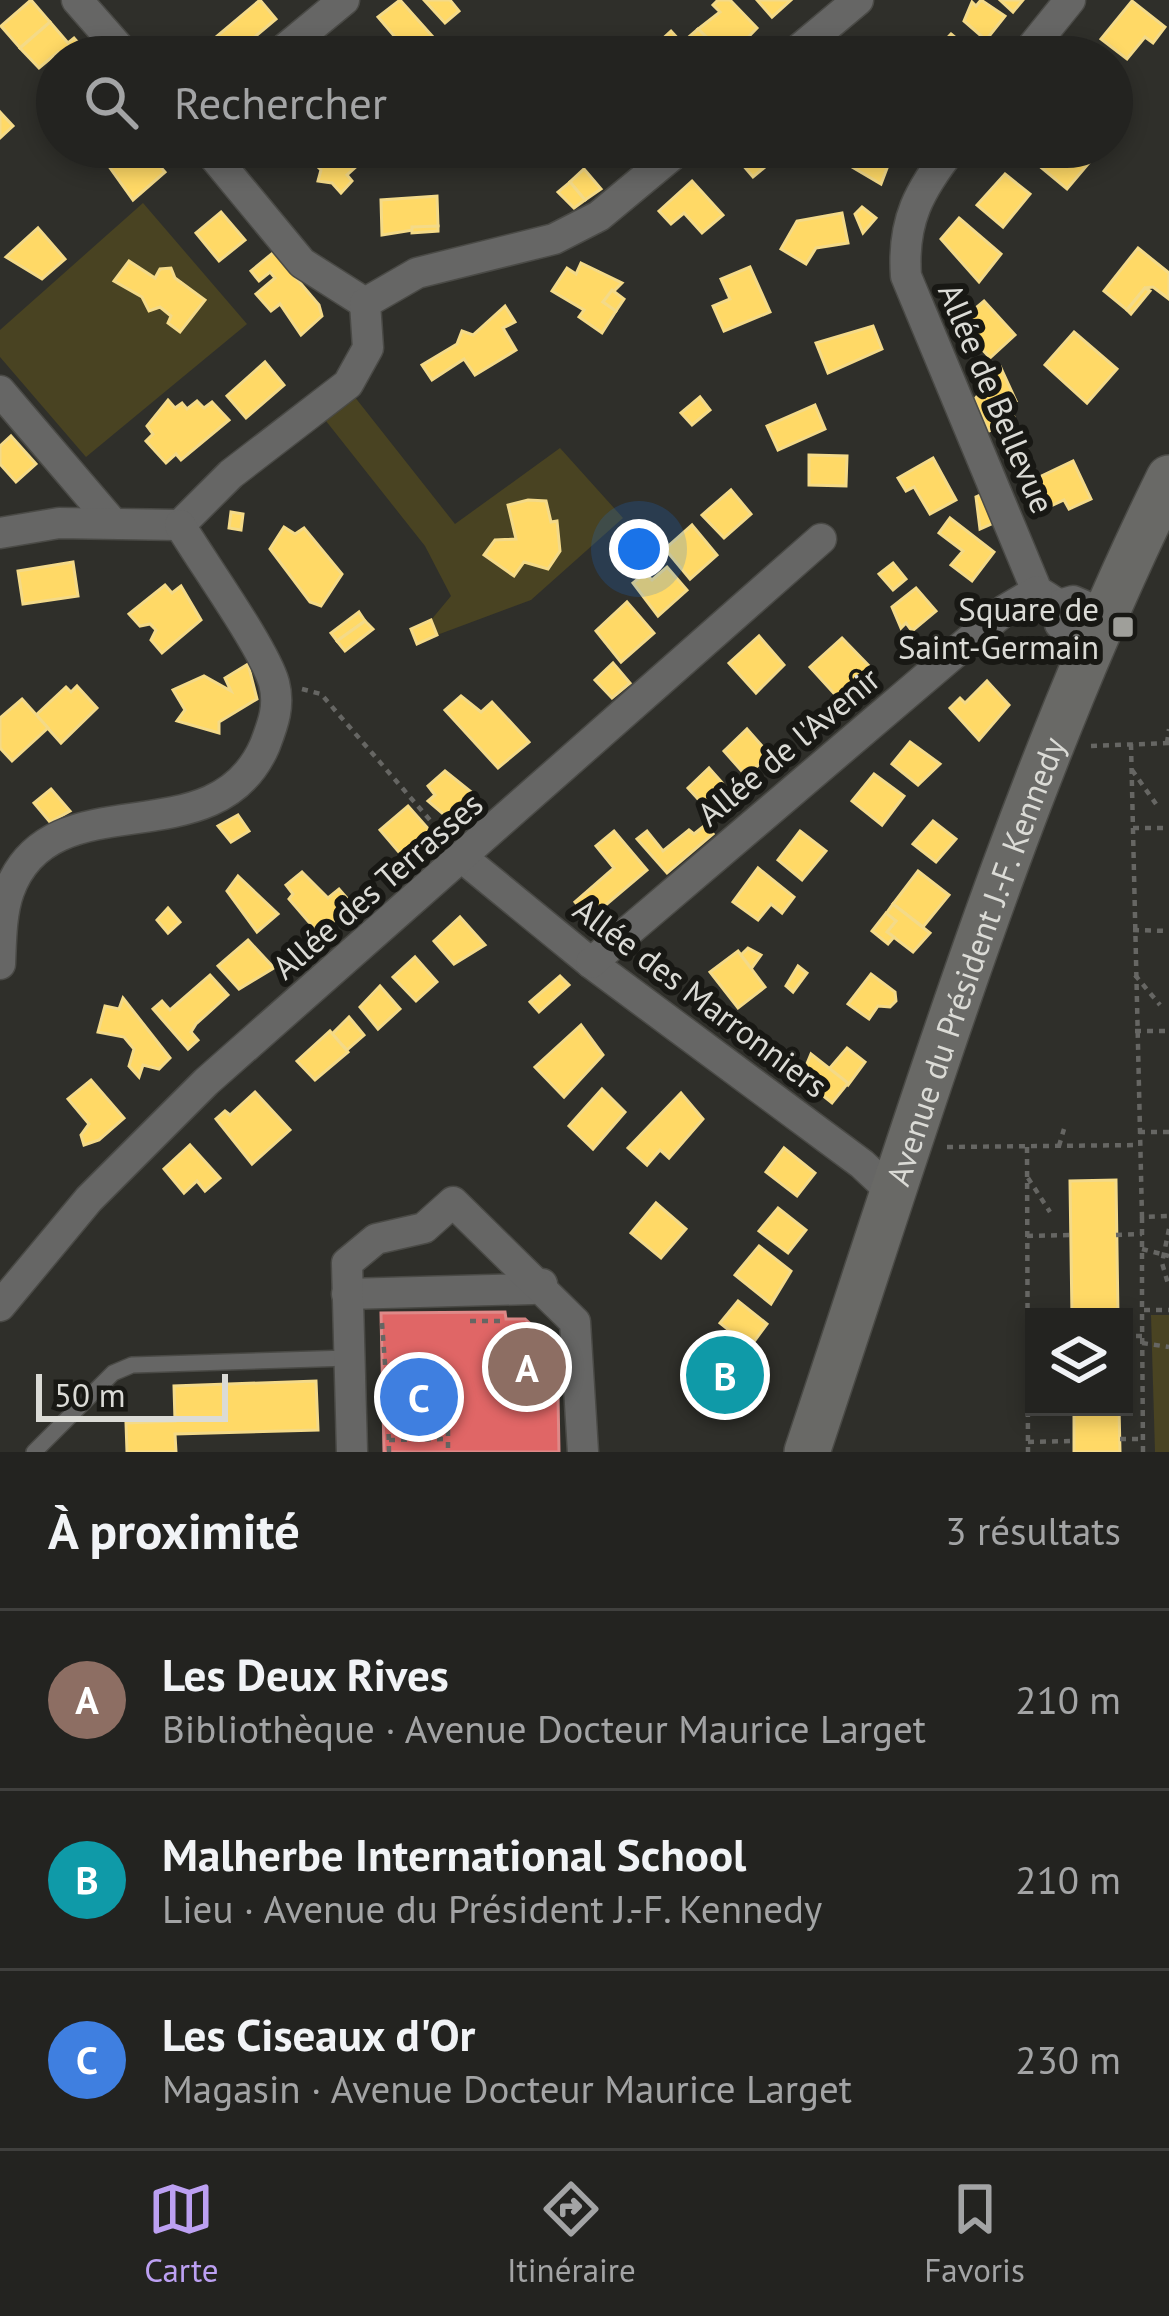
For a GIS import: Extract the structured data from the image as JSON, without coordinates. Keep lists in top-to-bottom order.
{
  "streets": {
    "main road": ["Avenue du Président J.-F. Kennedy"],
    "street": [
      "Allée de Bellevue",
      "Allée de l'Avenir",
      "Allée des Terrasses",
      "Allée des Marronniers"
    ]
  },
  "crossings": [
    ["Allée de Bellevue", "Allée de l'Avenir"],
    ["Allée de Bellevue", "Avenue du Président J.-F. Kennedy"],
    ["Allée de l'Avenir", "Allée des Marronniers"],
    ["Allée des Terrasses", "Allée des Marronniers"],
    ["Avenue du Président J.-F. Kennedy", "Allée des Marronniers"]
  ],
  "places": {
    "transit": ["Square de Saint-Germain"]
  },
  "scale_bar": "50 m",
  "page": {
    "search": "Rechercher",
    "pins": ["A", "B", "C"],
    "scale": "50 m",
    "heading": ["À proximité", "3 résultats"],
    "list": [
      {
        "mark": "A",
        "name": "Les Deux Rives",
        "note": "Bibliothèque · Avenue Docteur Maurice Larget",
        "value": "210 m"
      },
      {
        "mark": "B",
        "name": "Malherbe International School",
        "note": "Lieu · Avenue du Président J.-F. Kennedy",
        "value": "210 m"
      },
      {
        "mark": "C",
        "name": "Les Ciseaux d'Or",
        "note": "Magasin · Avenue Docteur Maurice Larget",
        "value": "230 m"
      }
    ],
    "nav": ["Carte", "Itinéraire", "Favoris"]
  }
}
